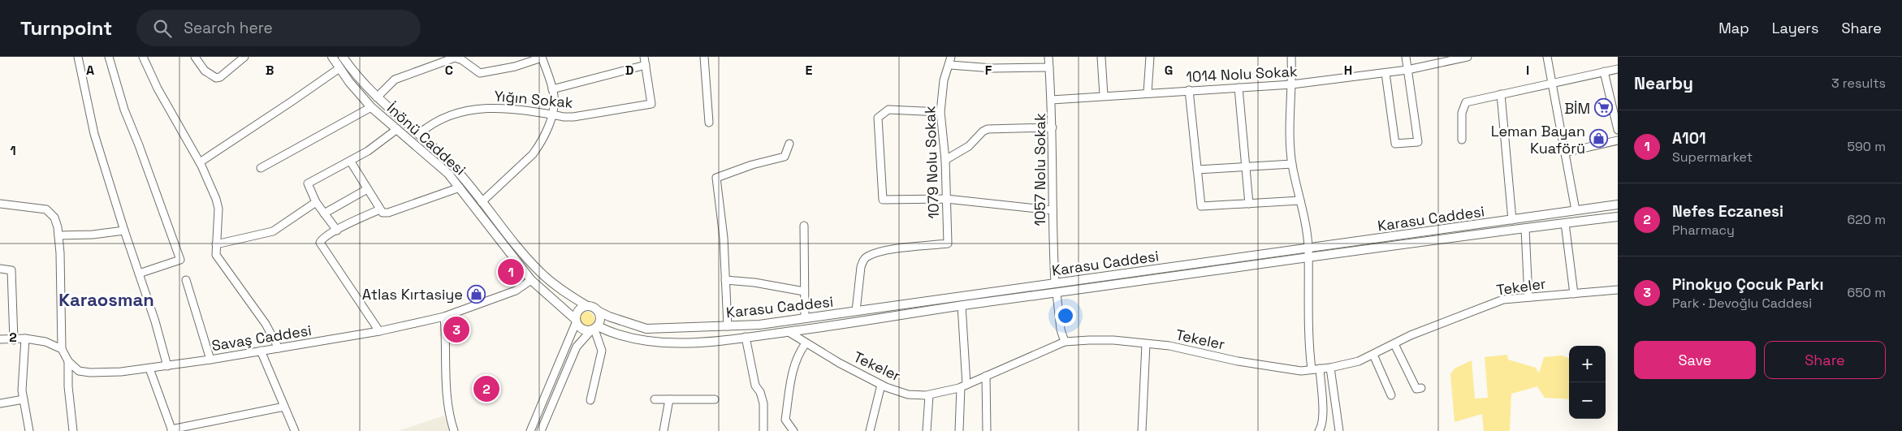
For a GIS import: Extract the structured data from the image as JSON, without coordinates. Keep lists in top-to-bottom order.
{
  "streets": {
    "main road": ["İnönü Caddesi", "Karasu Caddesi"],
    "street": [
      "1014 Nolu Sokak",
      "Yığın Sokak",
      "1079 Nolu Sokak",
      "1057 Nolu Sokak",
      "Tekeler",
      "Savaş Caddesi"
    ]
  },
  "crossings": [
    ["1014 Nolu Sokak", "1057 Nolu Sokak"],
    ["Yığın Sokak", "İnönü Caddesi"],
    ["İnönü Caddesi", "Karasu Caddesi"],
    ["İnönü Caddesi", "Savaş Caddesi"],
    ["1079 Nolu Sokak", "Karasu Caddesi"],
    ["1057 Nolu Sokak", "Karasu Caddesi"],
    ["Karasu Caddesi", "Tekeler"]
  ],
  "districts": ["Karaosman"],
  "places": {
    "supermarket": ["BİM"],
    "shop": ["Leman Bayan Kuaförü", "Atlas Kırtasiye"]
  },
  "page": {
    "header": "Turnpoint",
    "search": "Search here",
    "nav": ["Map", "Layers", "Share"],
    "heading": ["Nearby", "3 results"],
    "list": [
      {
        "mark": "1",
        "name": "A101",
        "note": "Supermarket",
        "value": "590 m"
      },
      {
        "mark": "2",
        "name": "Nefes Eczanesi",
        "note": "Pharmacy",
        "value": "620 m"
      },
      {
        "mark": "3",
        "name": "Pinokyo Çocuk Parkı",
        "note": "Park · Devoğlu Caddesi",
        "value": "650 m"
      }
    ],
    "pins": ["1", "3", "2"],
    "buttons": ["Save", "Share"],
    "map_buttons": ["+", "−"]
  },
  "grid": {
    "columns": [
      "A",
      "B",
      "C",
      "D",
      "E",
      "F",
      "G",
      "H",
      "I"
    ],
    "rows": ["1", "2"]
  }
}
